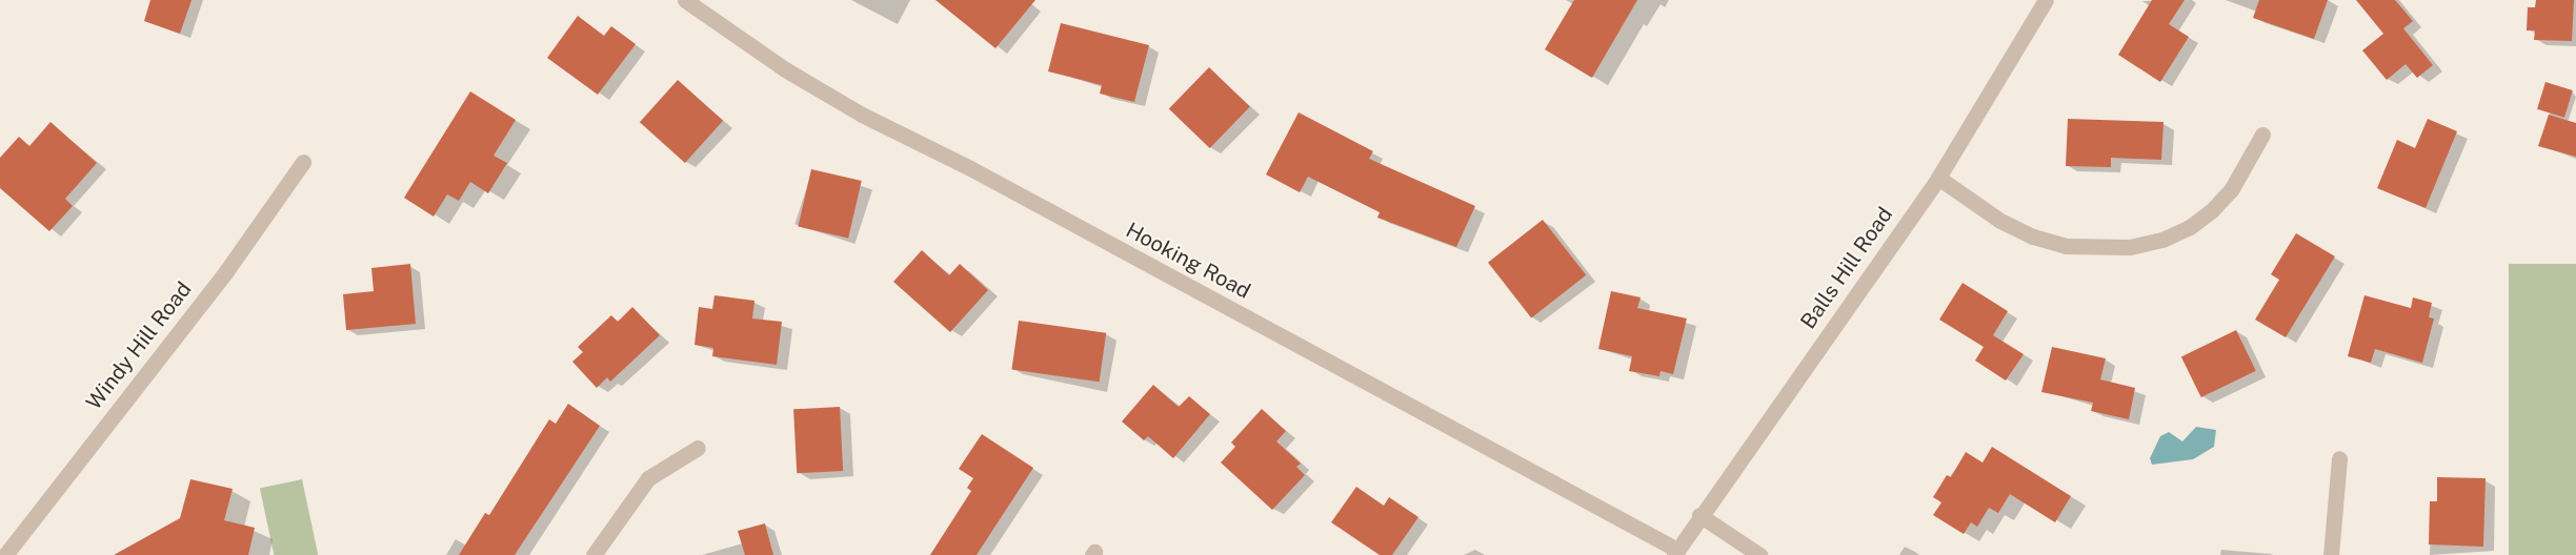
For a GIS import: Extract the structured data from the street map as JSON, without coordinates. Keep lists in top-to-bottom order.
{
  "streets": {
    "street": ["Hooking Road", "Balls Hill Road", "Windy Hill Road"]
  },
  "crossings": [
    ["Hooking Road", "Balls Hill Road"]
  ]
}
